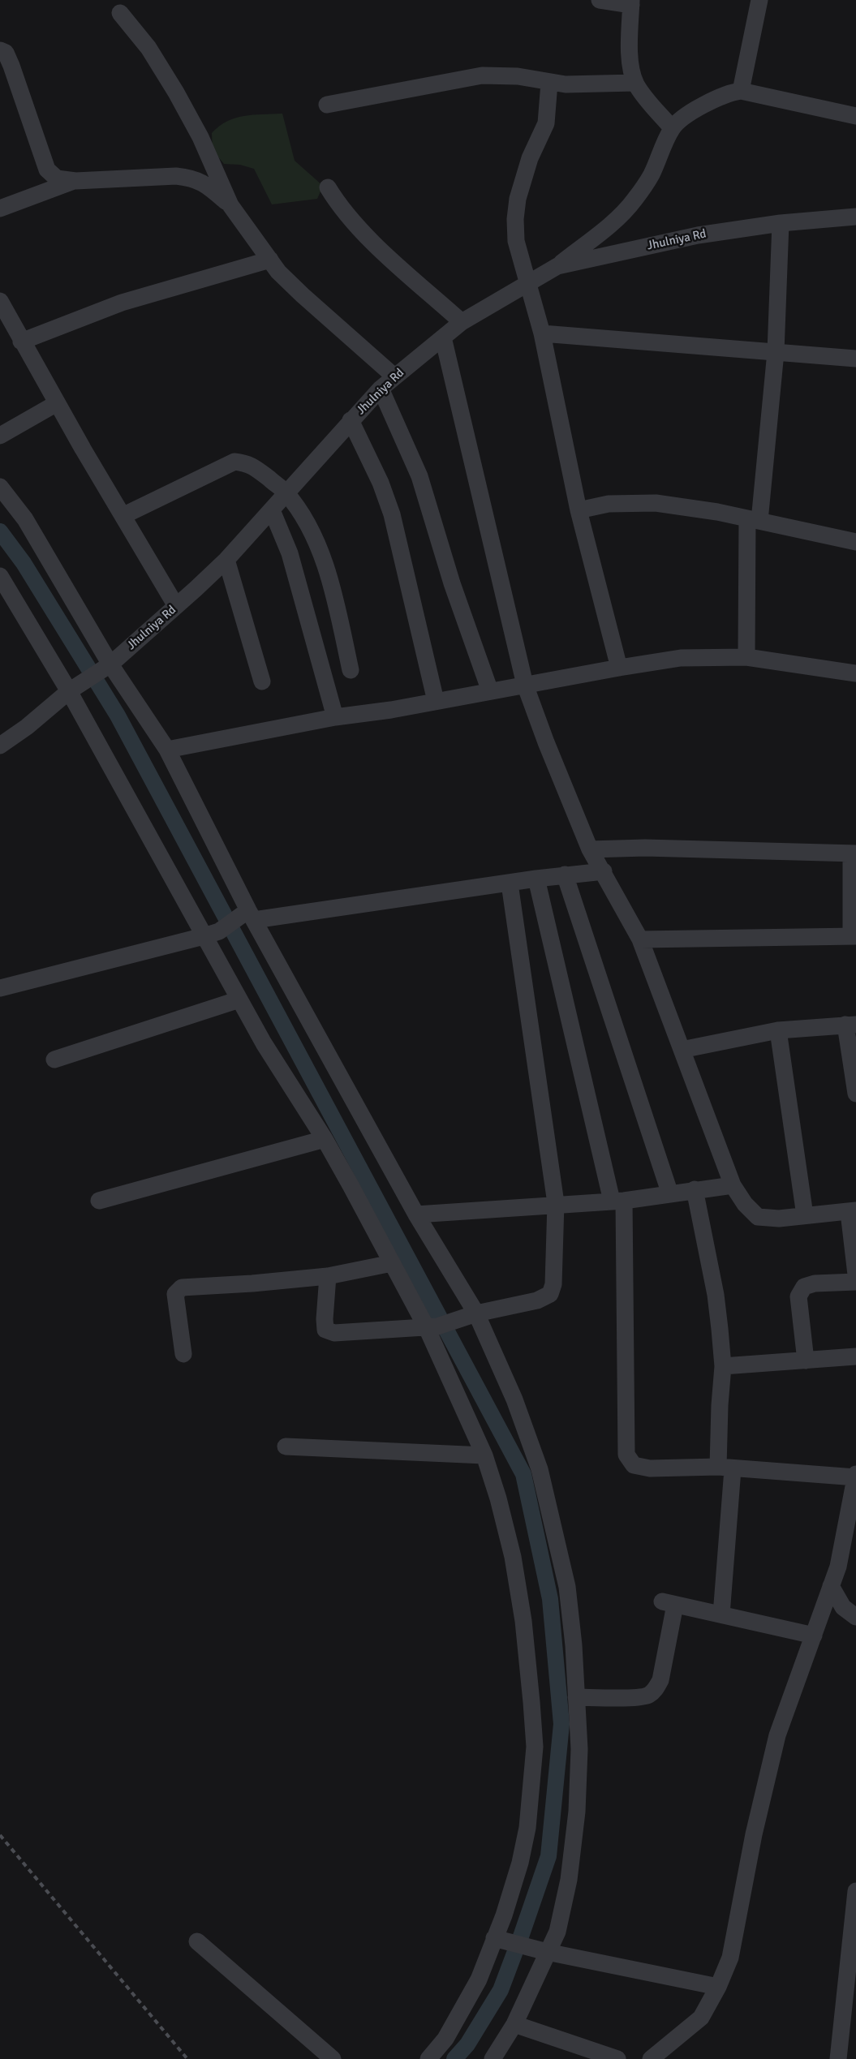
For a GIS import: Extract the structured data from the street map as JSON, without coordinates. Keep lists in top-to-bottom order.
{
  "streets": {
    "street": ["Jhulniya Rd"]
  }
}
